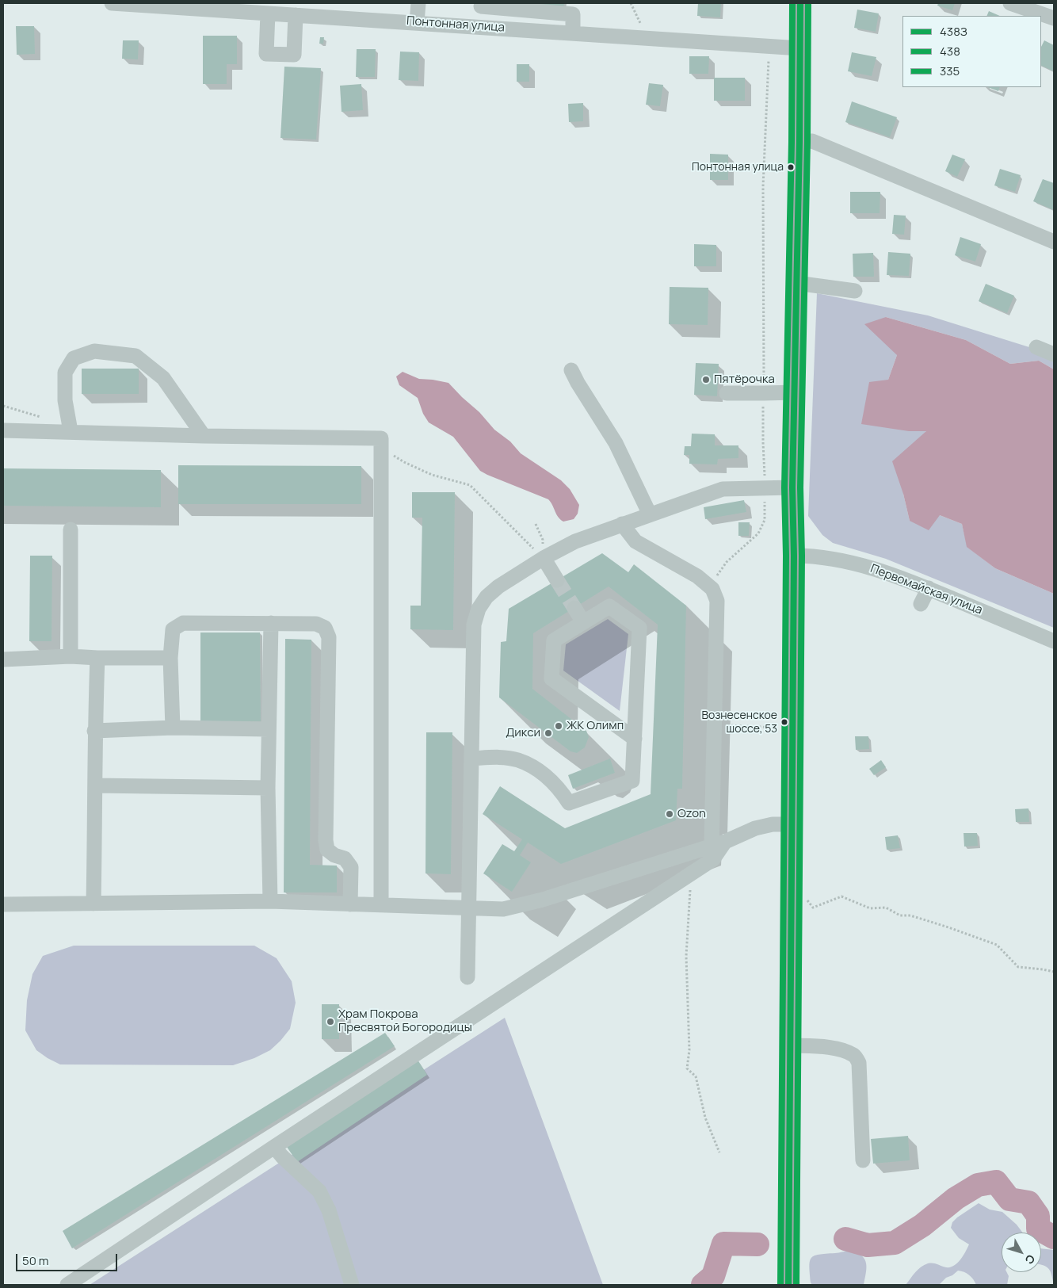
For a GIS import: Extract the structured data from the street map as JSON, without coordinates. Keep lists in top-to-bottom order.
{
  "streets": {
    "street": ["Понтонная улица", "Первомайская улица"]
  },
  "places": [
    "Понтонная улица",
    "Пятёрочка",
    "Вознесенское шоссе, 53",
    "ЖК Олимп",
    "Дикси",
    "Ozon",
    "Храм Покрова Пресвятой Богородицы"
  ],
  "lines": ["transit line 438З", "transit line 438", "transit line 335"],
  "legend": ["438З", "438", "335"],
  "scale_bar": "50 m",
  "north": "bottom right"
}
